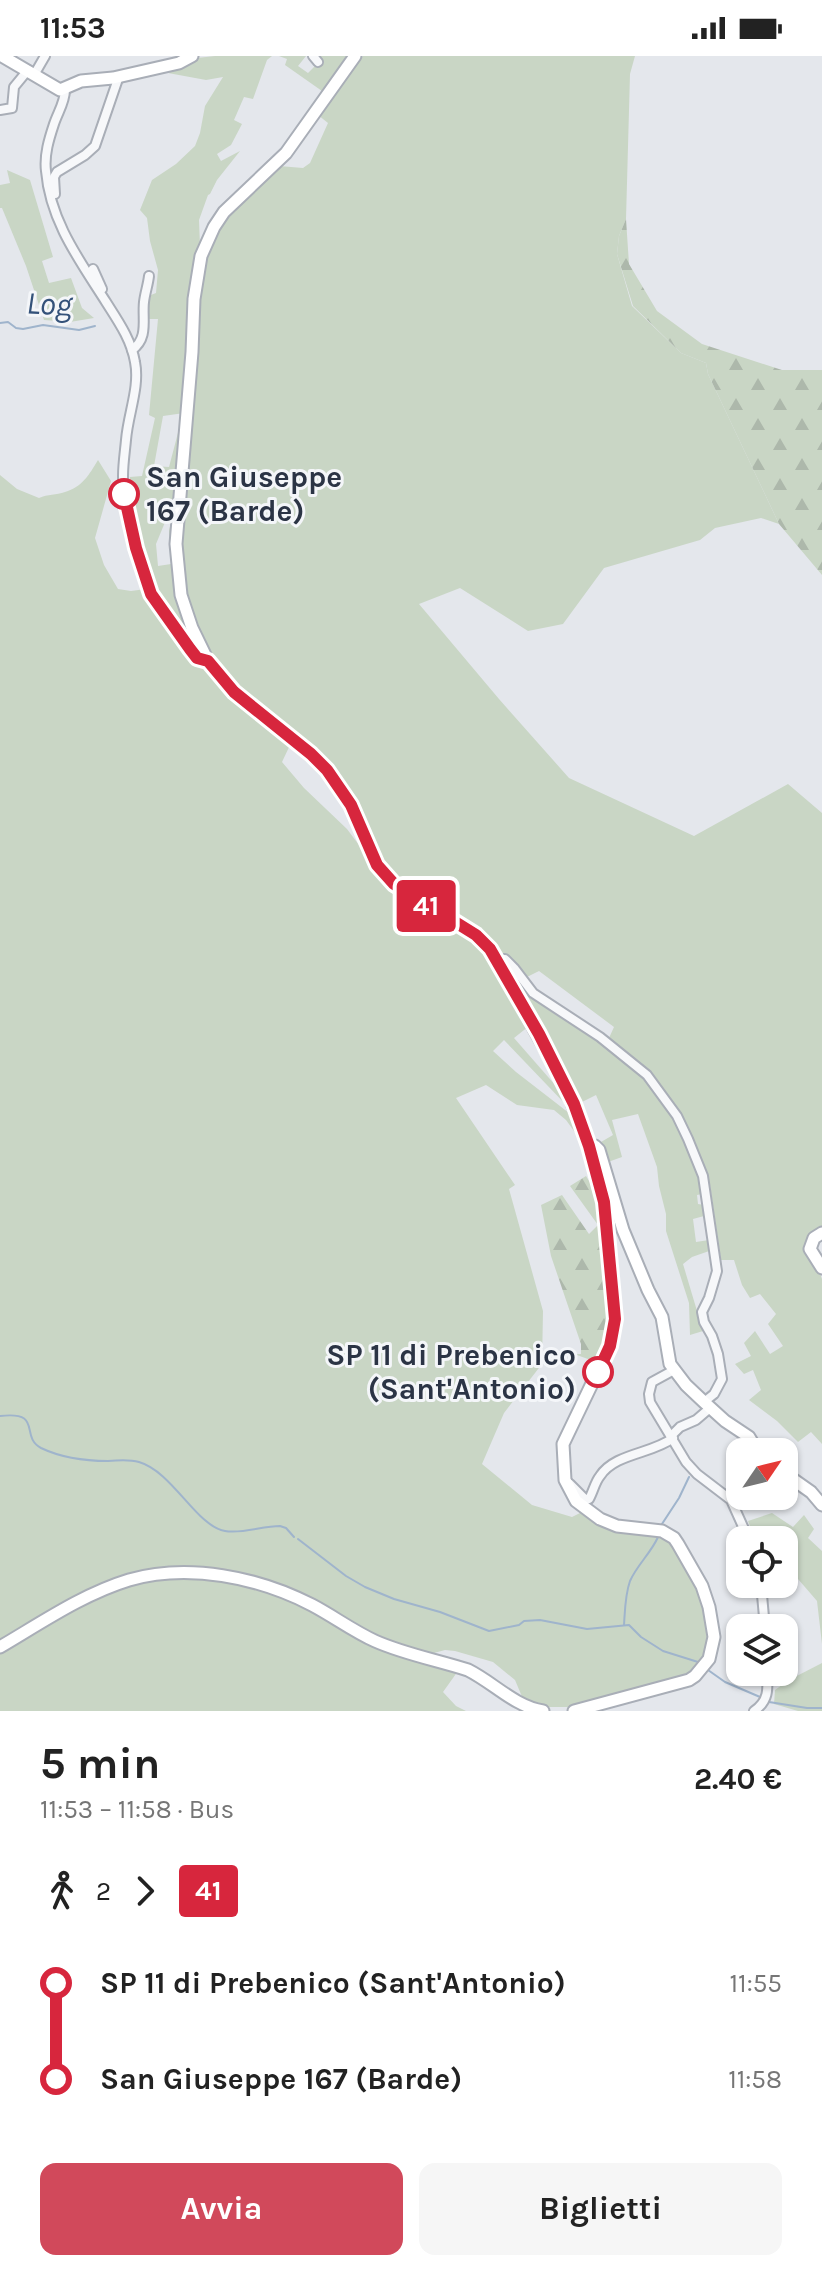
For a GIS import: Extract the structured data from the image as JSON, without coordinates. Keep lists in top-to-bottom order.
{
  "water": ["Log"],
  "places": ["San Giuseppe 167 (Barde)", "SP 11 di Prebenico (Sant'Antonio)"],
  "lines": ["bus line 41"],
  "north": "top right",
  "page": {
    "status": "11:53",
    "on_map": "41",
    "heading": ["5 min", "11:53 – 11:58 · Bus", "2.40 €"],
    "legs": ["2", "41"],
    "list": [
      {
        "name": "SP 11 di Prebenico (Sant'Antonio)",
        "value": "11:55"
      },
      {
        "name": "San Giuseppe 167 (Barde)",
        "value": "11:58"
      }
    ],
    "buttons": ["Avvia", "Biglietti"]
  }
}
